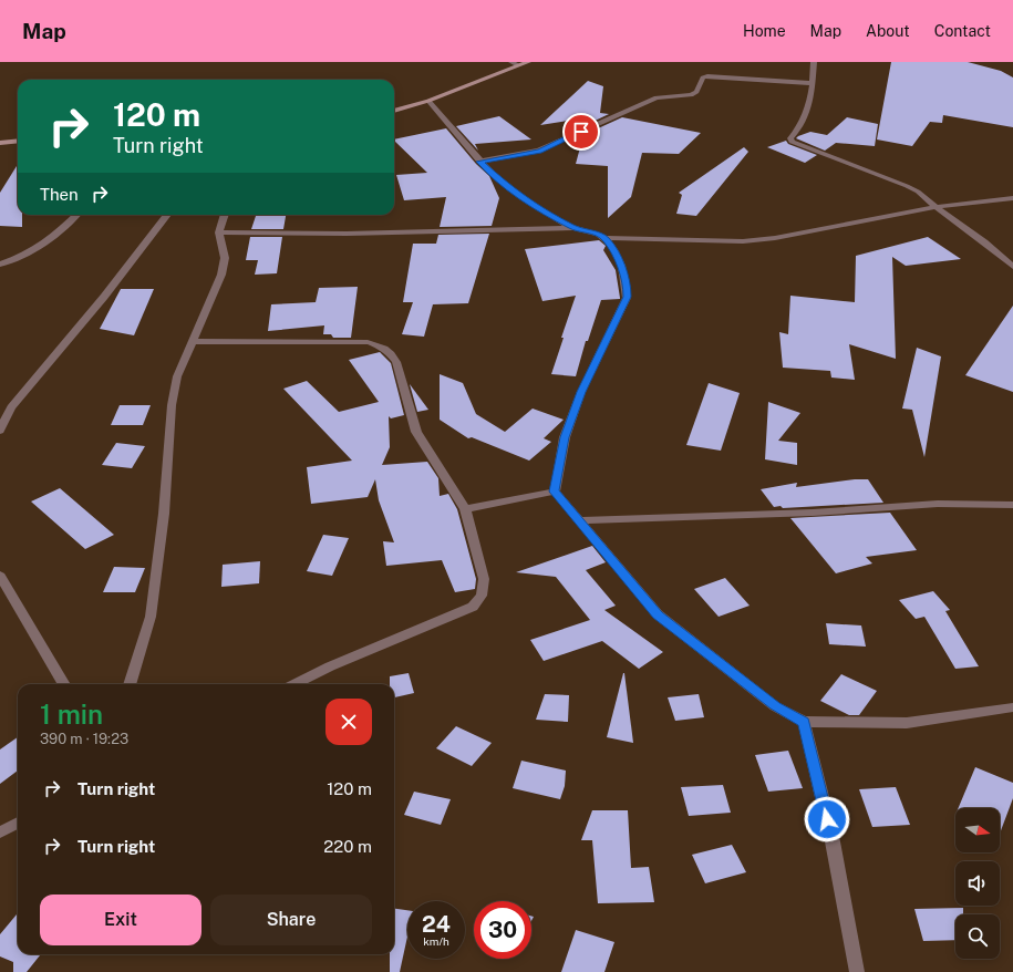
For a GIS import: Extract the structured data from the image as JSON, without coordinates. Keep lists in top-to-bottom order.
{
  "north": "right",
  "page": {
    "header": "Map",
    "nav": [
      "Home",
      "Map",
      "About",
      "Contact"
    ],
    "turn": ["120 m", "Turn right"],
    "then": "Then",
    "heading": ["1 min", "390 m · 19:23"],
    "list": [
      {
        "name": "Turn right",
        "value": "120 m"
      },
      {
        "name": "Turn right",
        "value": "220 m"
      }
    ],
    "buttons": ["Exit", "Share"],
    "speed": "24 km/h",
    "limit": "30"
  }
}
